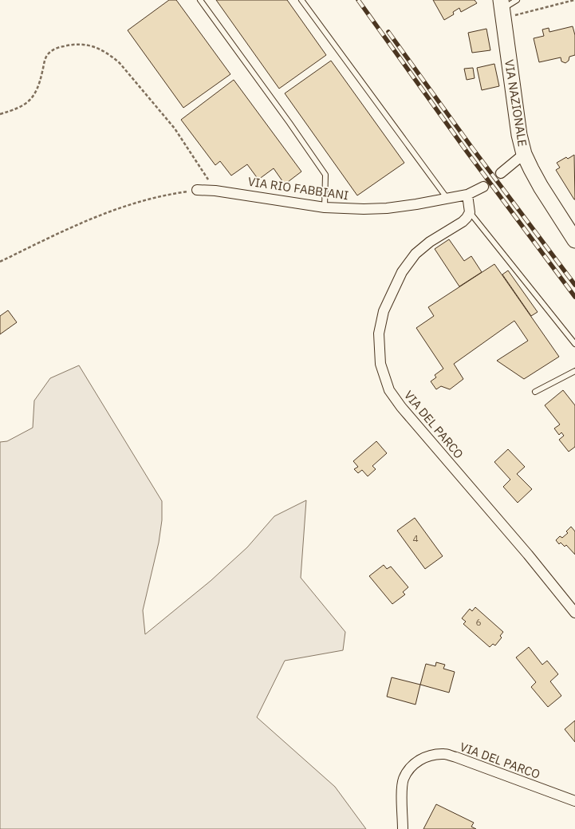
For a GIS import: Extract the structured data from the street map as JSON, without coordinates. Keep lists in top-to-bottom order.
{
  "streets": {
    "main road": ["VIA NAZIONALE"],
    "street": ["VIA RIO FABBIANI", "VIA DEL PARCO"]
  },
  "house_numbers": ["4", "6"]
}
